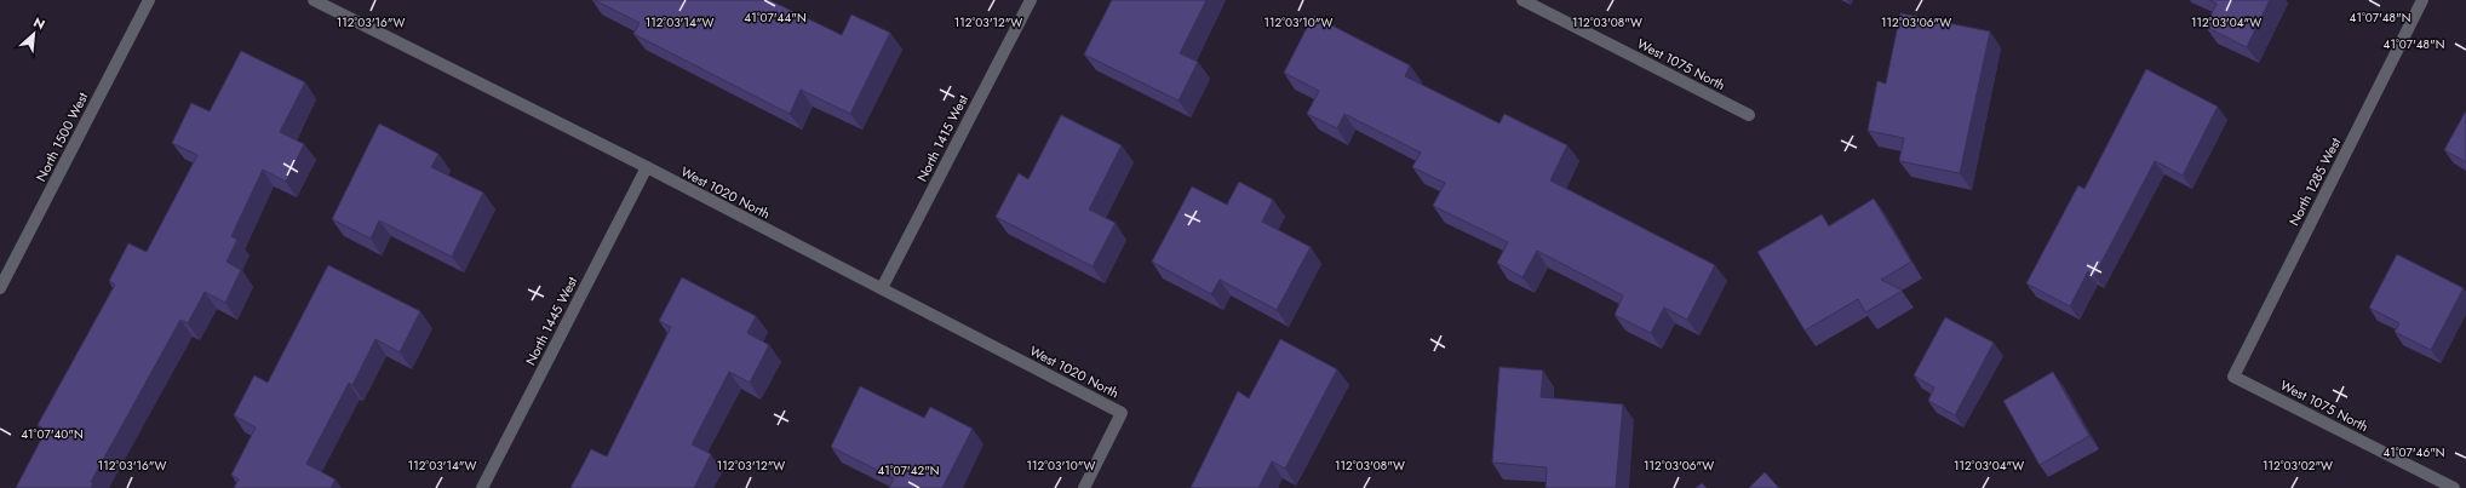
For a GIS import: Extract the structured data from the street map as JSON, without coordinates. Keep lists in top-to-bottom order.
{
  "streets": {
    "street": [
      "West 1075 North",
      "North 1500 West",
      "North 1415 West",
      "North 1285 West",
      "West 1020 North",
      "North 1445 West"
    ]
  },
  "crossings": [
    ["West 1075 North", "North 1285 West"],
    ["North 1415 West", "West 1020 North"],
    ["West 1020 North", "North 1445 West"]
  ],
  "north": "top right",
  "coordinates": [
    "41°07'44\"N",
    "41°07'48\"N",
    "112°03'16\"W",
    "112°03'14\"W",
    "112°03'12\"W",
    "112°03'10\"W",
    "112°03'08\"W",
    "112°03'06\"W",
    "112°03'04\"W",
    "41°07'40\"N",
    "41°07'46\"N",
    "112°03'02\"W",
    "41°07'42\"N"
  ]
}
